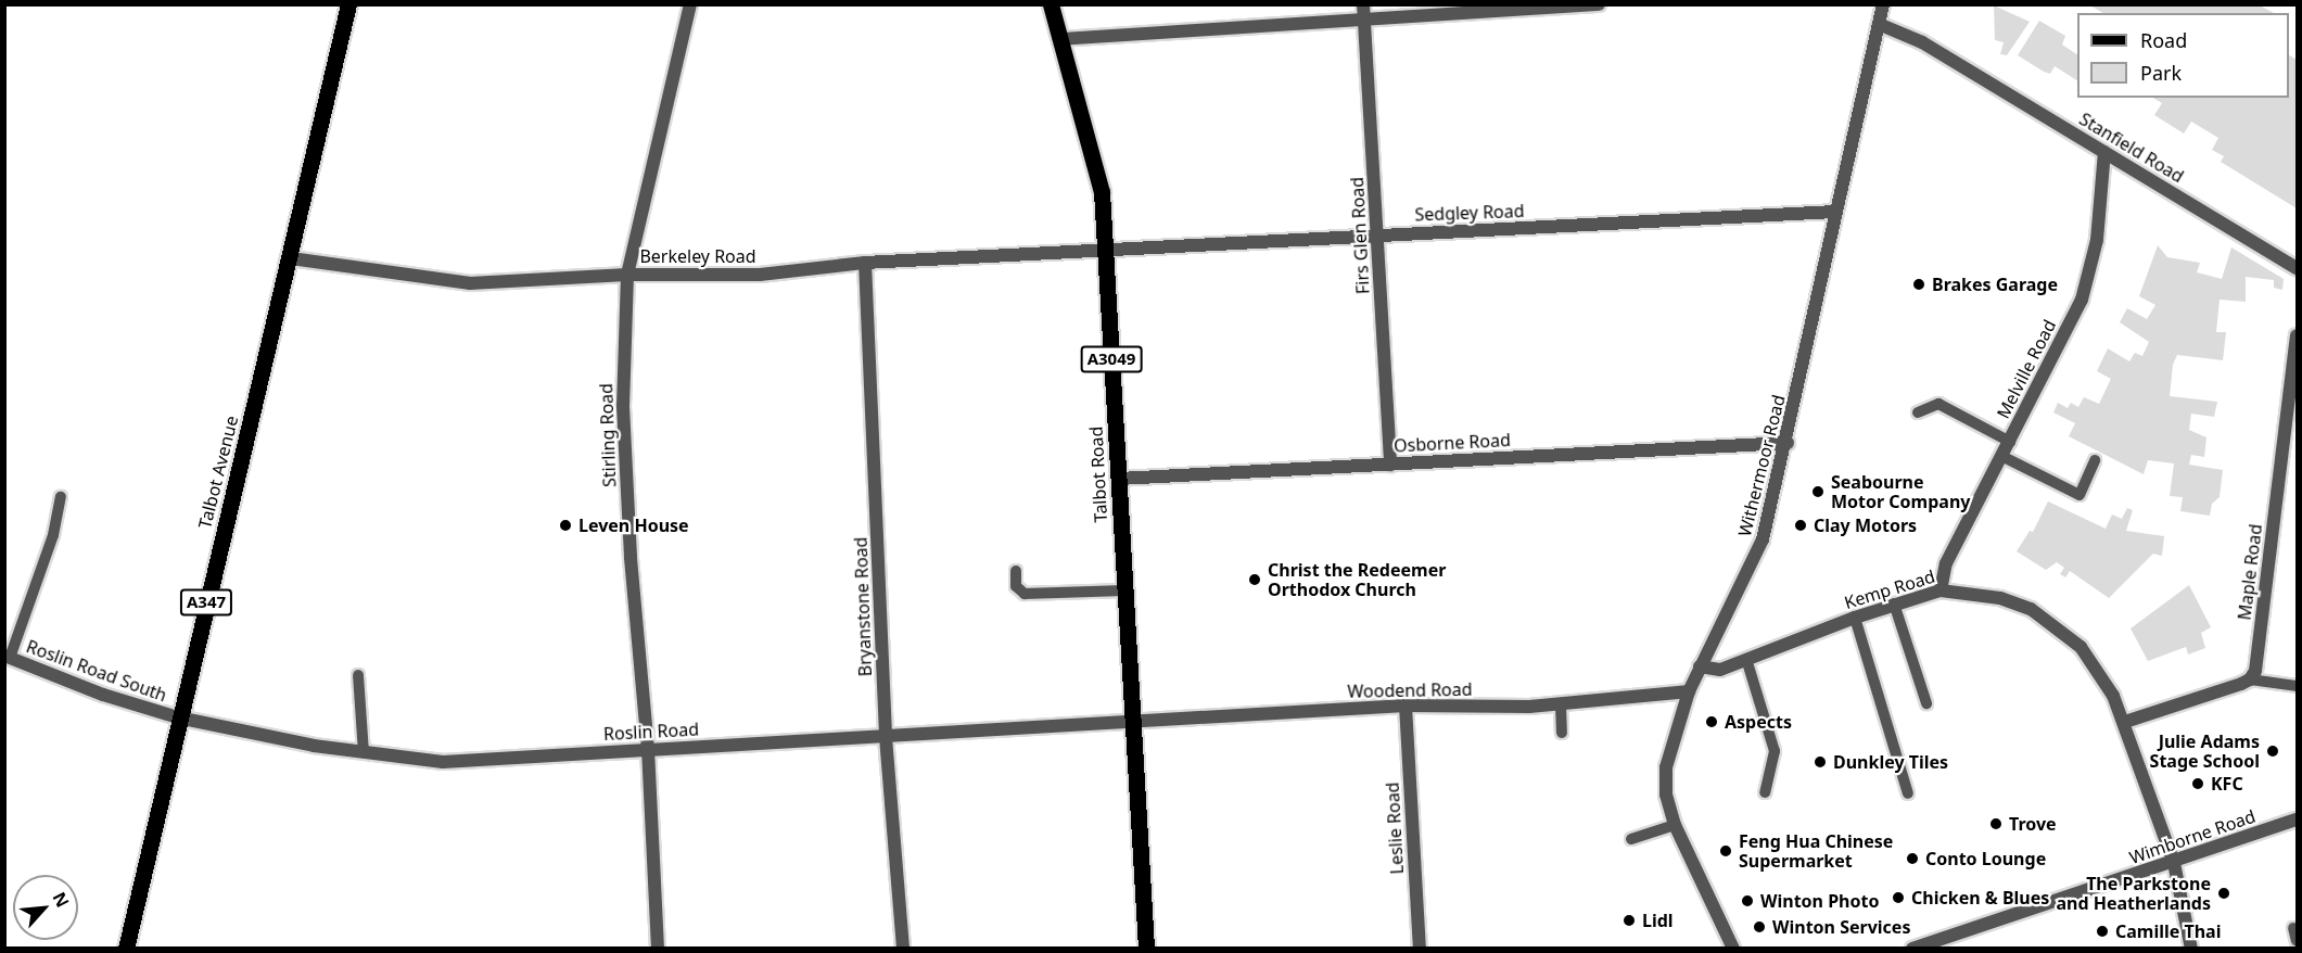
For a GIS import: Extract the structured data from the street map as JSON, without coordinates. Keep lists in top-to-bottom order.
{
  "streets": {
    "main road": [
      "A3049",
      "Talbot Avenue",
      "Talbot Road",
      "A347"
    ],
    "street": [
      "Stanfield Road",
      "Sedgley Road",
      "Firs Glen Road",
      "Berkeley Road",
      "Melville Road",
      "Stirling Road",
      "Osborne Road",
      "Withermoor Road",
      "Maple Road",
      "Kemp Road",
      "Bryanstone Road",
      "Roslin Road South",
      "Woodend Road",
      "Roslin Road",
      "Leslie Road",
      "Wimborne Road"
    ]
  },
  "crossings": [
    ["Stanfield Road", "Melville Road"],
    ["Stanfield Road", "Withermoor Road"],
    ["Sedgley Road", "Firs Glen Road"],
    ["Sedgley Road", "Berkeley Road"],
    ["Sedgley Road", "Withermoor Road"],
    ["Sedgley Road", "Talbot Road"],
    ["Firs Glen Road", "Osborne Road"],
    ["Berkeley Road", "Stirling Road"],
    ["Berkeley Road", "Talbot Avenue"],
    ["Berkeley Road", "Talbot Road"],
    ["Berkeley Road", "Bryanstone Road"],
    ["Melville Road", "Kemp Road"],
    ["Stirling Road", "Roslin Road"],
    ["Osborne Road", "Withermoor Road"],
    ["Osborne Road", "Talbot Road"],
    ["Withermoor Road", "Kemp Road"],
    ["Withermoor Road", "Woodend Road"],
    ["Talbot Avenue", "Roslin Road South"],
    ["Talbot Avenue", "Roslin Road"],
    ["Talbot Road", "Woodend Road"],
    ["Talbot Road", "Roslin Road"],
    ["Kemp Road", "Wimborne Road"],
    ["Bryanstone Road", "Roslin Road"],
    ["Roslin Road South", "Roslin Road"],
    ["Woodend Road", "Roslin Road"],
    ["Woodend Road", "Leslie Road"]
  ],
  "places": [
    "Brakes Garage",
    "Seabourne Motor Company",
    "Leven House",
    "Clay Motors",
    "Christ the Redeemer Orthodox Church",
    "Aspects",
    "Julie Adams Stage School",
    "Dunkley Tiles",
    "KFC",
    "Trove",
    "Feng Hua Chinese Supermarket",
    "Conto Lounge",
    "The Parkstone and Heatherlands",
    "Chicken & Blues",
    "Winton Photo",
    "Lidl",
    "Winton Services",
    "Camille Thai"
  ],
  "legend": ["Road", "Park"],
  "north": "top right"
}
